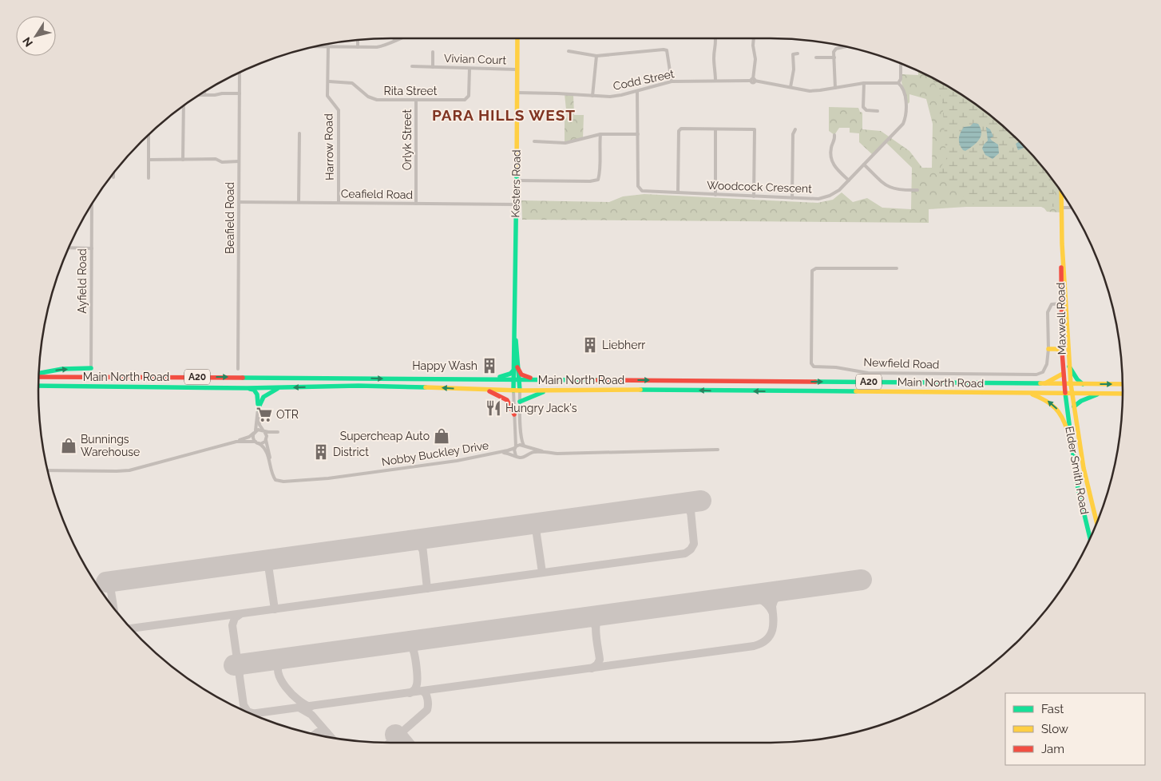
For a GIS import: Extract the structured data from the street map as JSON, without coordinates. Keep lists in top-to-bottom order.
{
  "streets": {
    "main road": [
      "Kesters Road",
      "Maxwell Road",
      "Main North Road",
      "A20",
      "Elder Smith Road"
    ],
    "street": [
      "Vivian Court",
      "Codd Street",
      "Rita Street",
      "Orlyk Street",
      "Harrow Road",
      "Woodcock Crescent",
      "Ceafield Road",
      "Beafield Road",
      "Ayfield Road",
      "Newfield Road",
      "Nobby Buckley Drive"
    ]
  },
  "crossings": [
    ["Vivian Court", "Rita Street"],
    ["Vivian Court", "Kesters Road"],
    ["Codd Street", "Kesters Road"],
    ["Codd Street", "Woodcock Crescent"],
    ["Rita Street", "Orlyk Street"],
    ["Rita Street", "Harrow Road"],
    ["Orlyk Street", "Ceafield Road"],
    ["Harrow Road", "Ceafield Road"],
    ["Kesters Road", "Ceafield Road"],
    ["Kesters Road", "Main North Road"],
    ["Kesters Road", "Nobby Buckley Drive"],
    ["Ceafield Road", "Beafield Road"],
    ["Maxwell Road", "Newfield Road"],
    ["Maxwell Road", "Main North Road"],
    ["Maxwell Road", "Elder Smith Road"],
    ["Main North Road", "Elder Smith Road"]
  ],
  "districts": ["PARA HILLS WEST"],
  "places": {
    "building": ["Liebherr", "Happy Wash", "District"],
    "restaurant": ["Hungry Jack's"],
    "supermarket": ["OTR"],
    "shop": ["Supercheap Auto", "Bunnings Warehouse"]
  },
  "legend": ["Fast", "Slow", "Jam"],
  "north": "bottom left"
}
